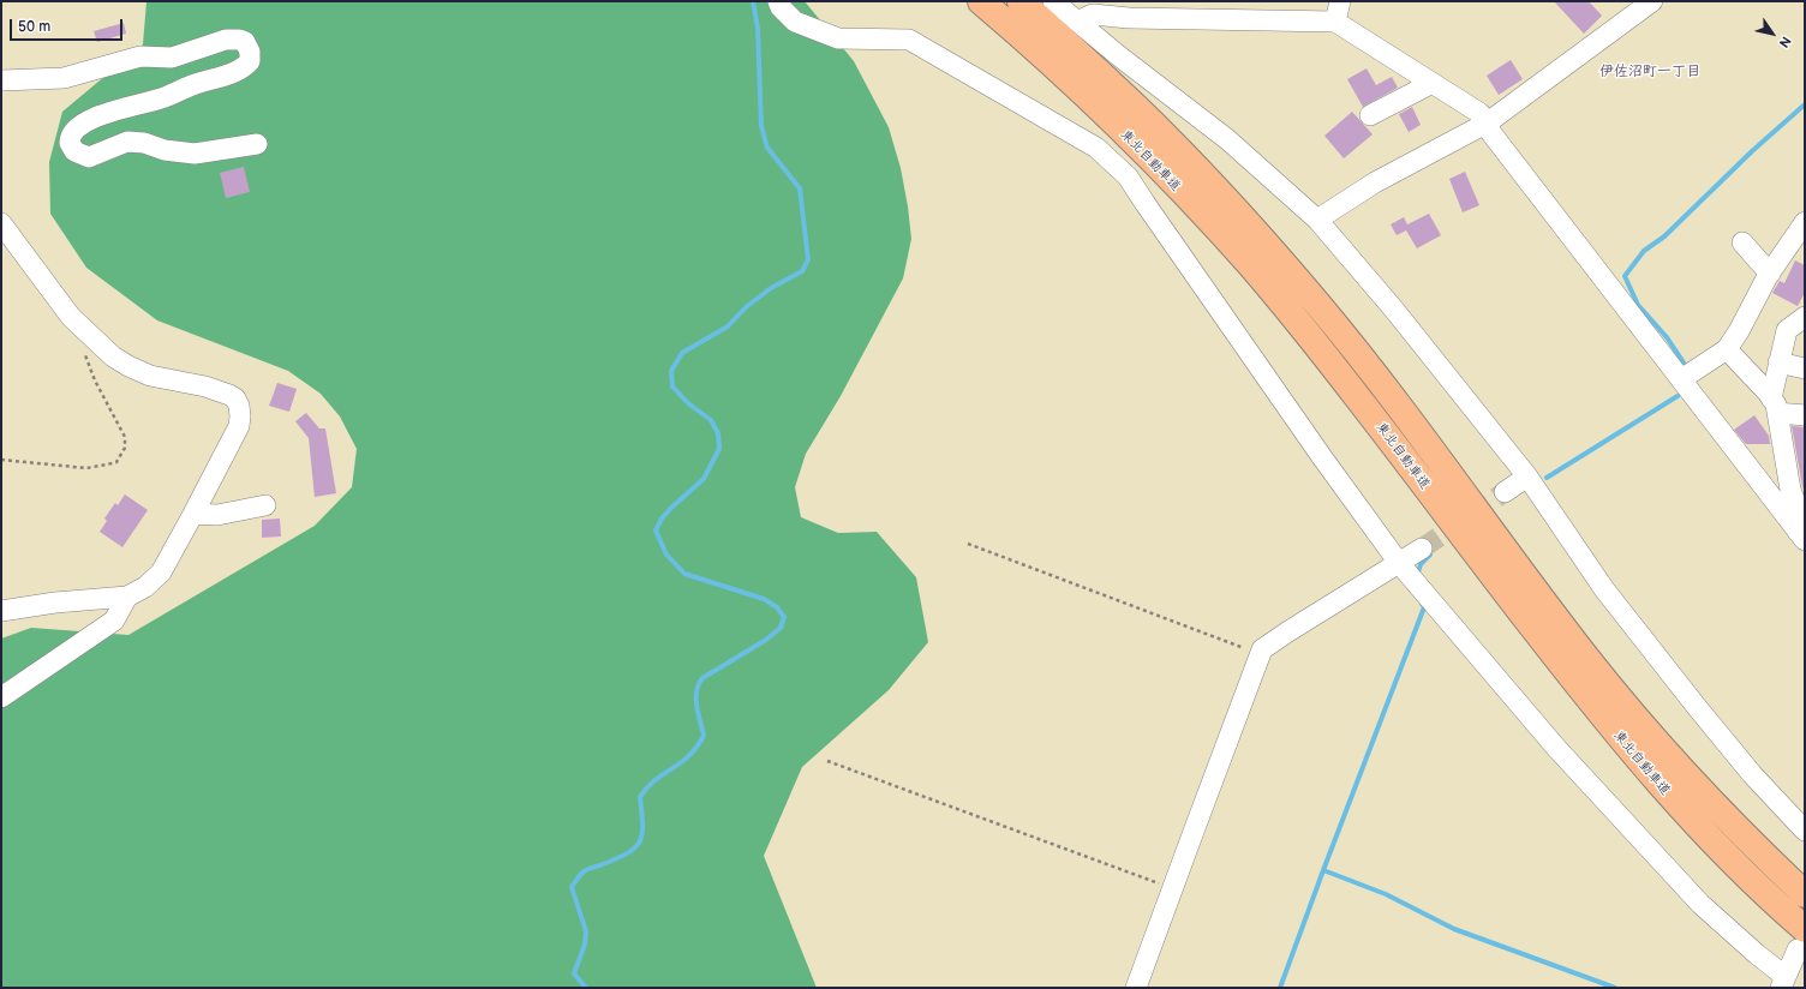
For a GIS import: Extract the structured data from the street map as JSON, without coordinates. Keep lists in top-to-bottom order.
{
  "streets": {
    "highway": ["東北自動車道"]
  },
  "districts": ["伊佐沼町一丁目"],
  "scale_bar": "50 m",
  "north": "bottom right"
}
